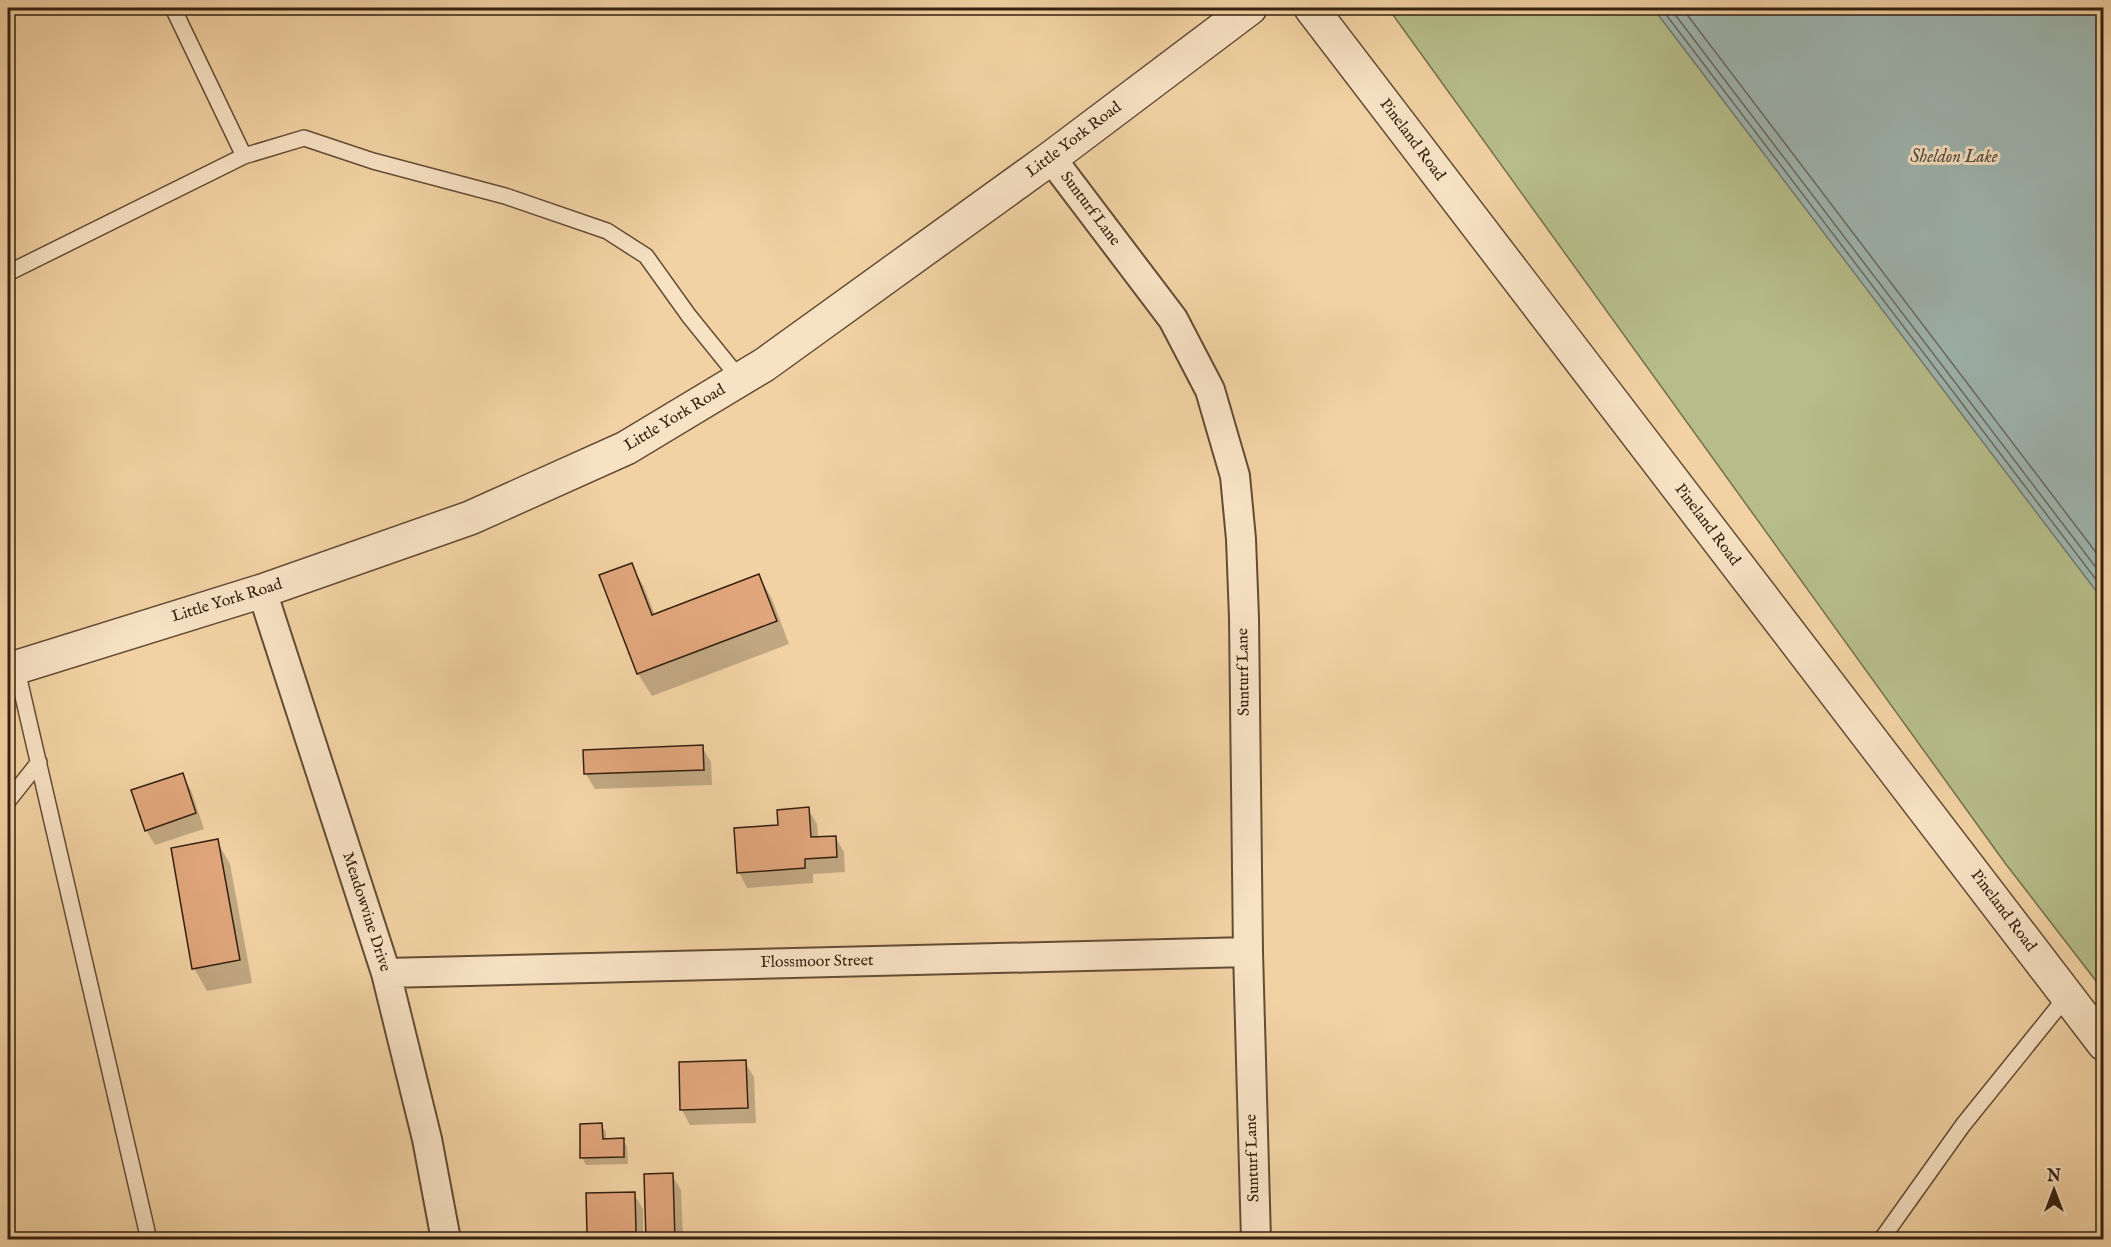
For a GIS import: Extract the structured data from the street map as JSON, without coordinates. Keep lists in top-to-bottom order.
{
  "streets": {
    "street": [
      "Little York Road",
      "Pineland Road",
      "Sunturf Lane",
      "Meadowvine Drive",
      "Flossmoor Street"
    ]
  },
  "crossings": [
    ["Little York Road", "Sunturf Lane"],
    ["Little York Road", "Meadowvine Drive"],
    ["Sunturf Lane", "Flossmoor Street"],
    ["Meadowvine Drive", "Flossmoor Street"]
  ],
  "water": ["Sheldon Lake"],
  "north": "top"
}
